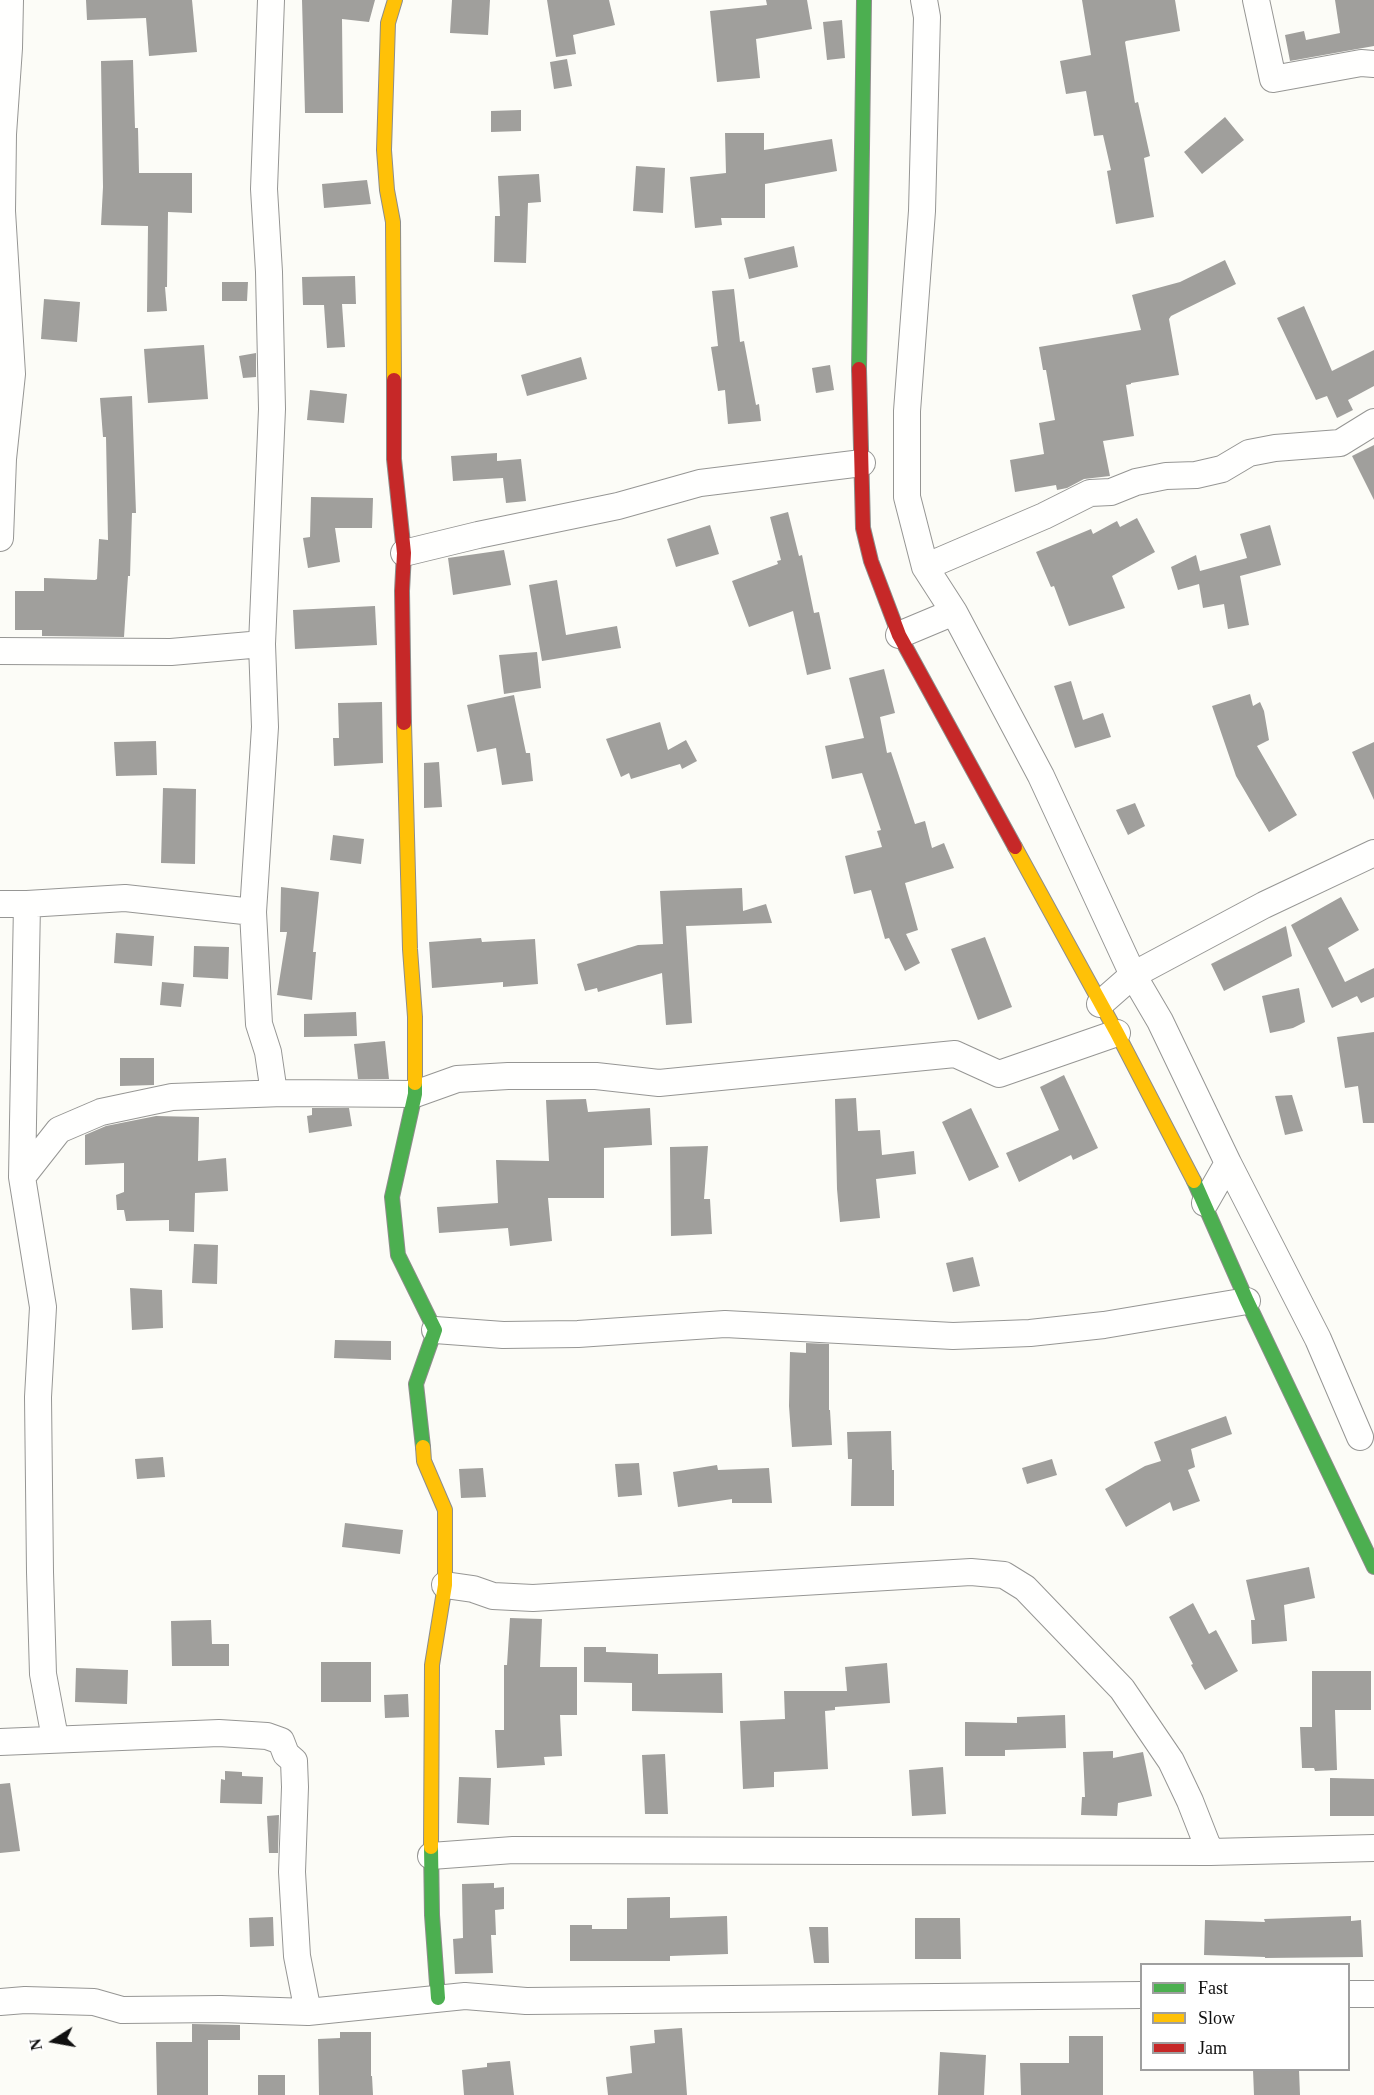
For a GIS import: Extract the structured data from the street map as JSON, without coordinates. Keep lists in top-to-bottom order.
{
  "legend": ["Fast", "Slow", "Jam"],
  "north": "left"
}
